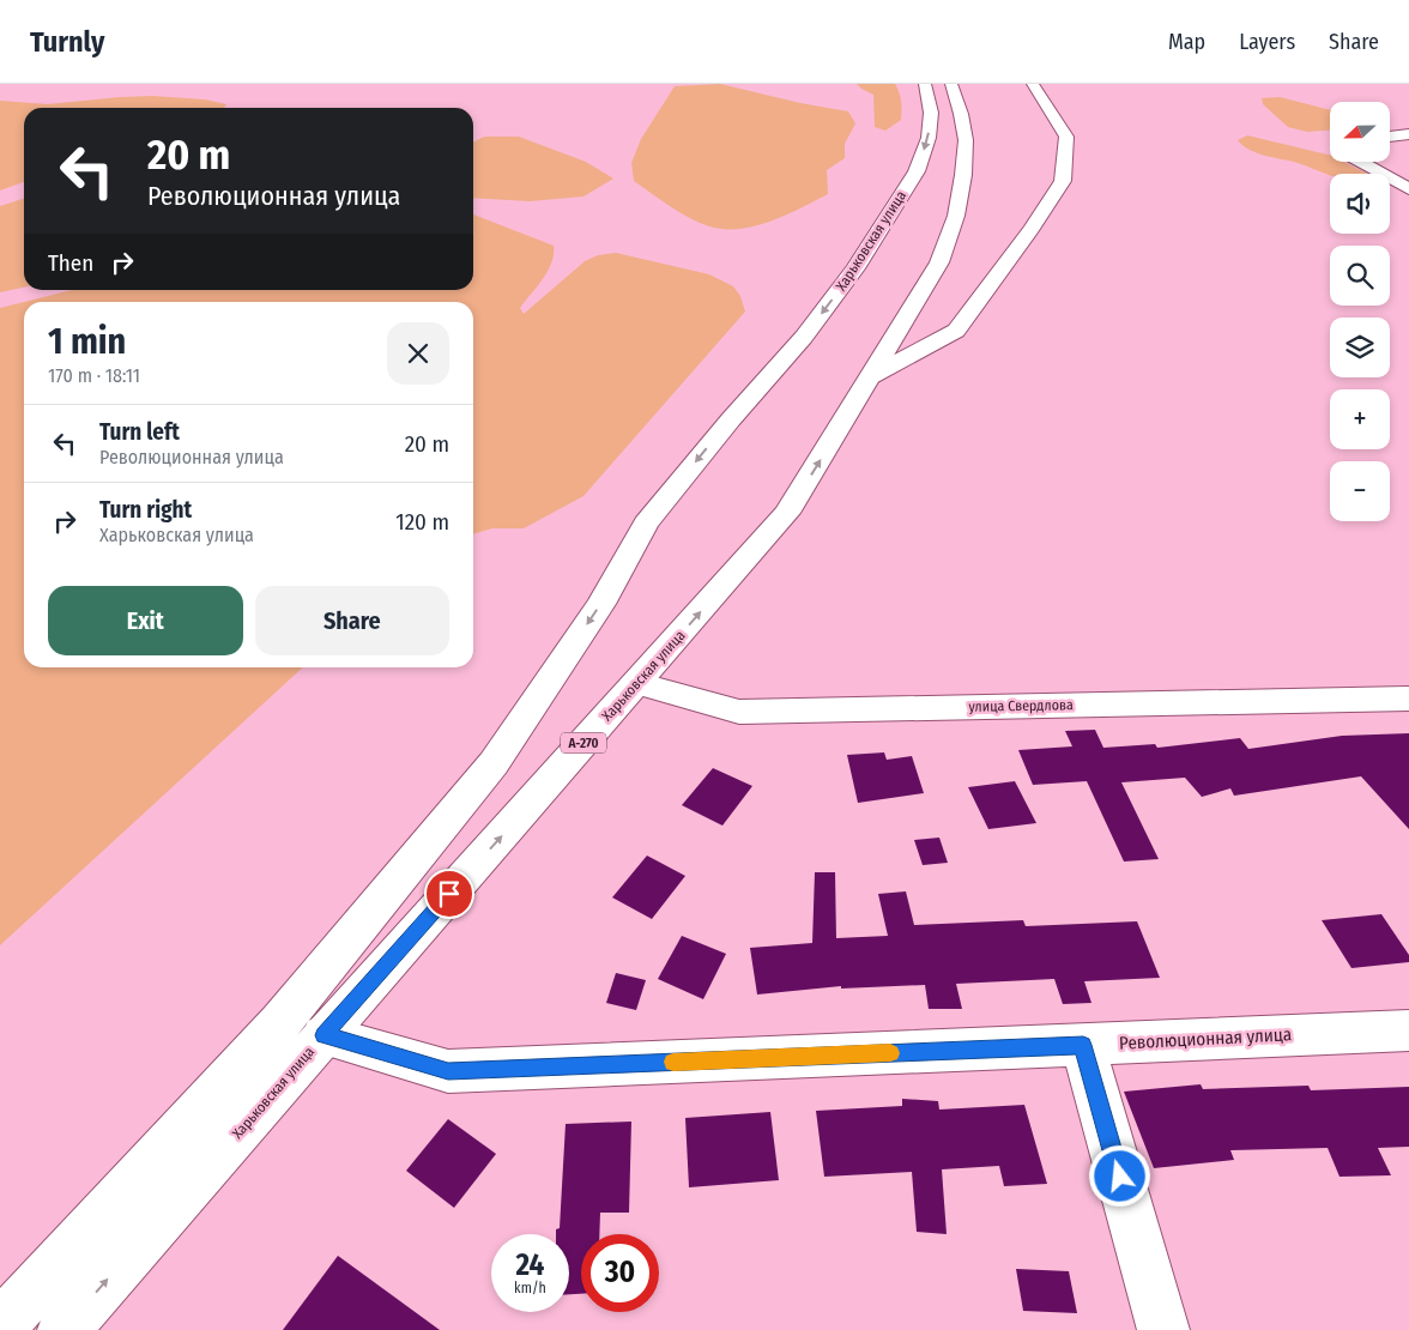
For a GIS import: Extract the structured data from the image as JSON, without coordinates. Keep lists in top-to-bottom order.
{
  "streets": {
    "main road": [
      "Харьковская улица",
      "улица Свердлова",
      "А-270",
      "Революционная улица"
    ]
  },
  "crossings": [
    ["Харьковская улица", "улица Свердлова"],
    ["Харьковская улица", "Революционная улица"]
  ],
  "north": "left",
  "page": {
    "header": "Turnly",
    "nav": ["Map", "Layers", "Share"],
    "map_buttons": ["+", "−"],
    "turn": ["20 m", "Революционная улица"],
    "then": "Then",
    "heading": ["1 min", "170 m · 18:11"],
    "list": [
      {
        "name": "Turn left",
        "note": "Революционная улица",
        "value": "20 m"
      },
      {
        "name": "Turn right",
        "note": "Харьковская улица",
        "value": "120 m"
      }
    ],
    "buttons": ["Exit", "Share"],
    "speed": "24 km/h",
    "limit": "30"
  }
}
